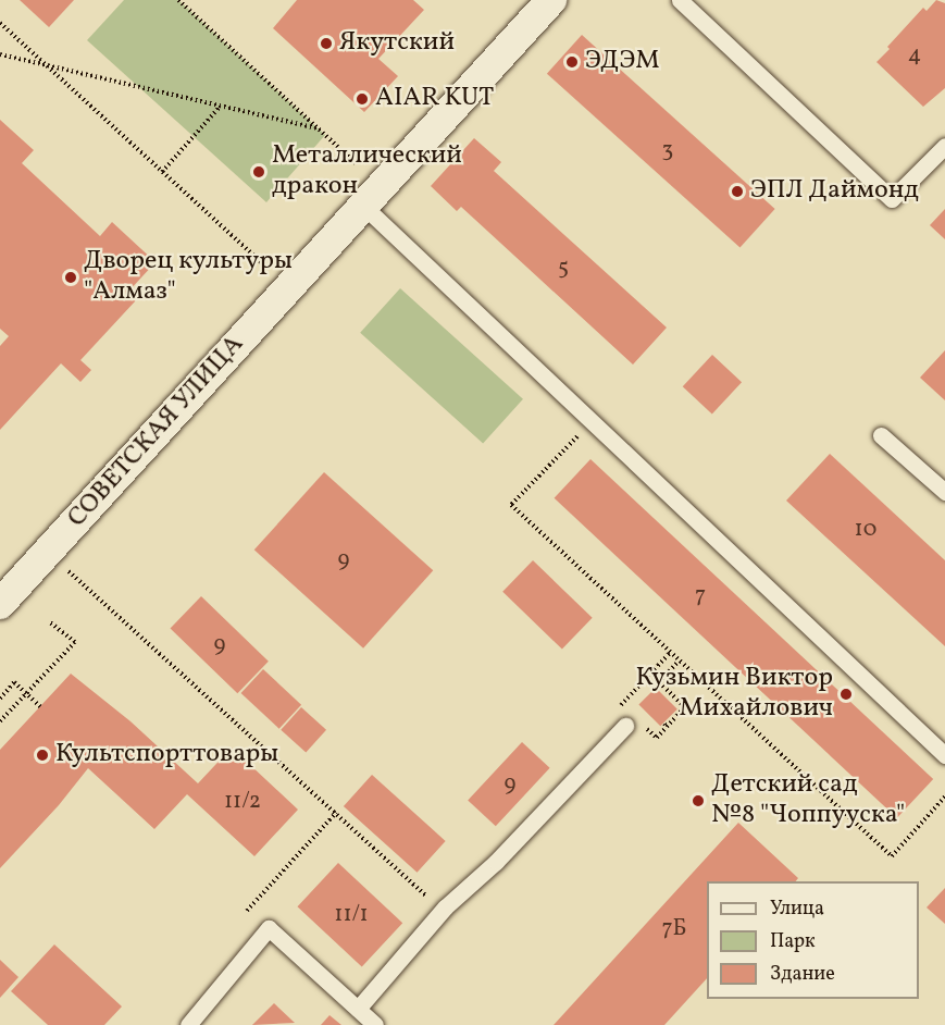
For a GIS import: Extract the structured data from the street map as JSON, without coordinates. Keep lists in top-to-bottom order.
{
  "streets": {
    "street": ["СОВЕТСКАЯ УЛИЦА"]
  },
  "places": [
    "Якутский",
    "ЭДЭМ",
    "AIAR KUT",
    "Металлический дракон",
    "ЭПЛ Даймонд",
    "Дворец культуры \"Алмаз\"",
    "Кузьмин Виктор Михайлович",
    "Культспорттовары",
    "Детский сад №8 \"Чоппууска\""
  ],
  "house_numbers": [
    "4",
    "3",
    "5",
    "10",
    "9",
    "7",
    "9",
    "9",
    "11/2",
    "11/1",
    "7Б"
  ],
  "legend": ["Улица", "Парк", "Здание"]
}
